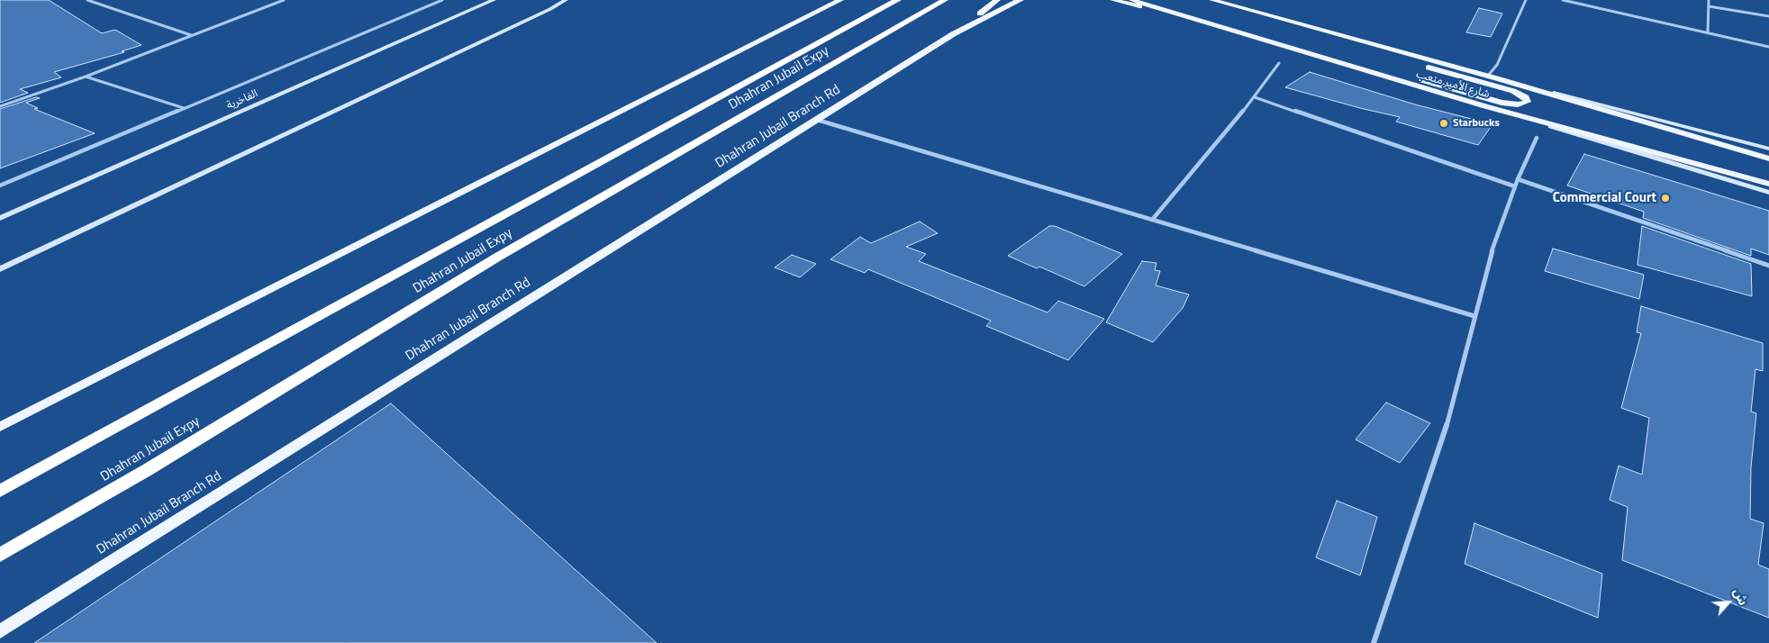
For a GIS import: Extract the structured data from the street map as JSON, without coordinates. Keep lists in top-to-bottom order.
{
  "streets": {
    "highway": ["Dhahran Jubail Expy"],
    "main road": ["شارع الأمير متعب", "Dhahran Jubail Branch Rd"],
    "street": ["الفاخرية"]
  },
  "places": ["Starbucks", "Commercial Court"],
  "north": "top right"
}
